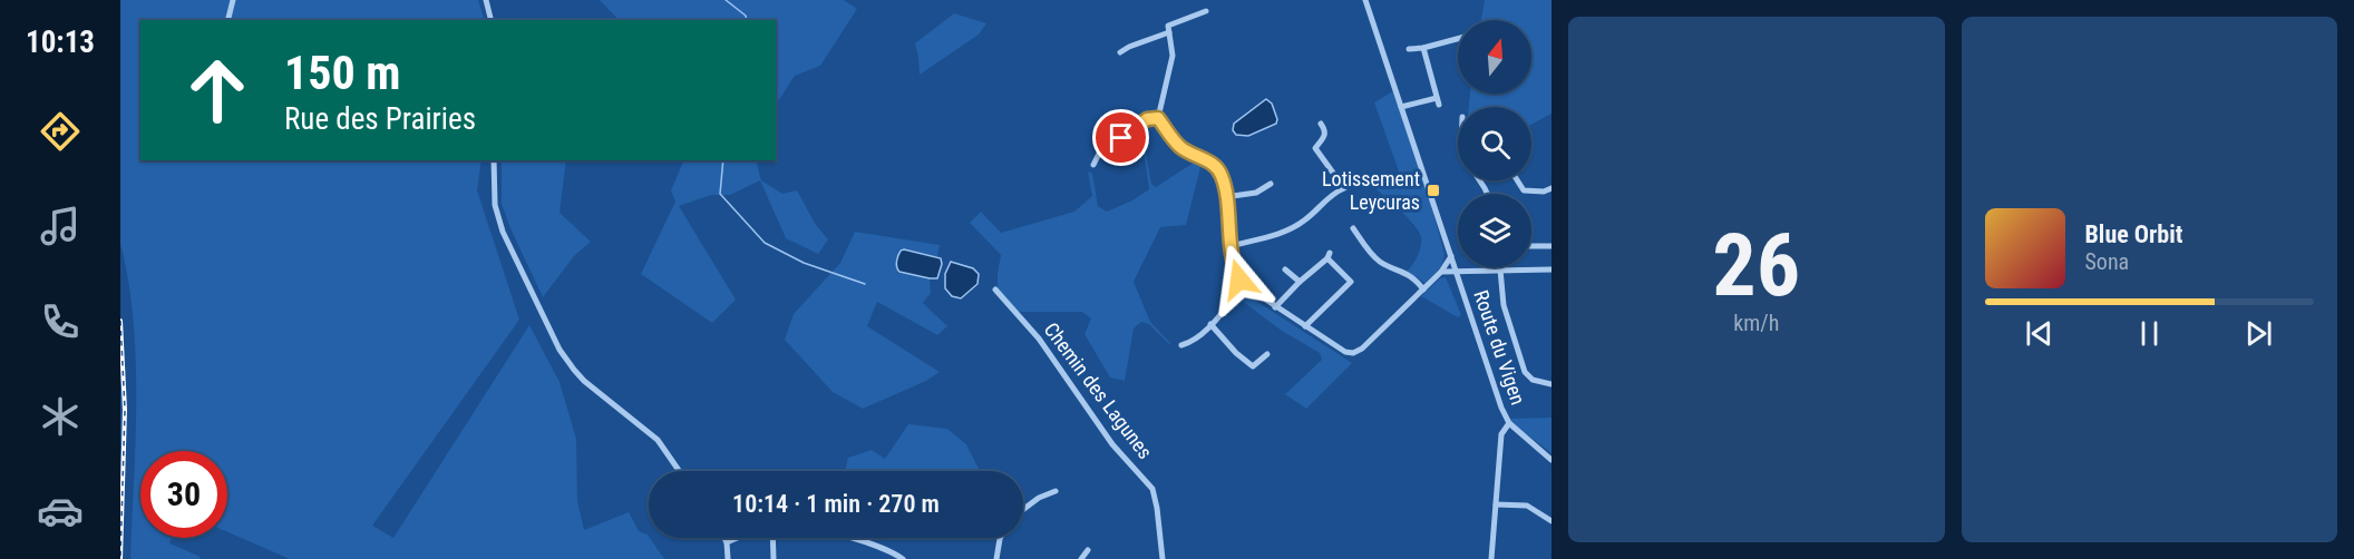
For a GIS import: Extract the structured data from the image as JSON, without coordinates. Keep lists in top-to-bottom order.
{
  "streets": {
    "street": ["Route du Vigen", "Chemin des Lagunes"]
  },
  "places": {
    "transit": ["Lotissement Leycuras"]
  },
  "north": "top",
  "page": {
    "tabs": "10:13",
    "tile": ["26", "km/h"],
    "turn": ["150 m", "Rue des Prairies"],
    "song": ["Blue Orbit", "Sona"],
    "limit": "30",
    "trip": "10:14 · 1 min · 270 m"
  }
}
